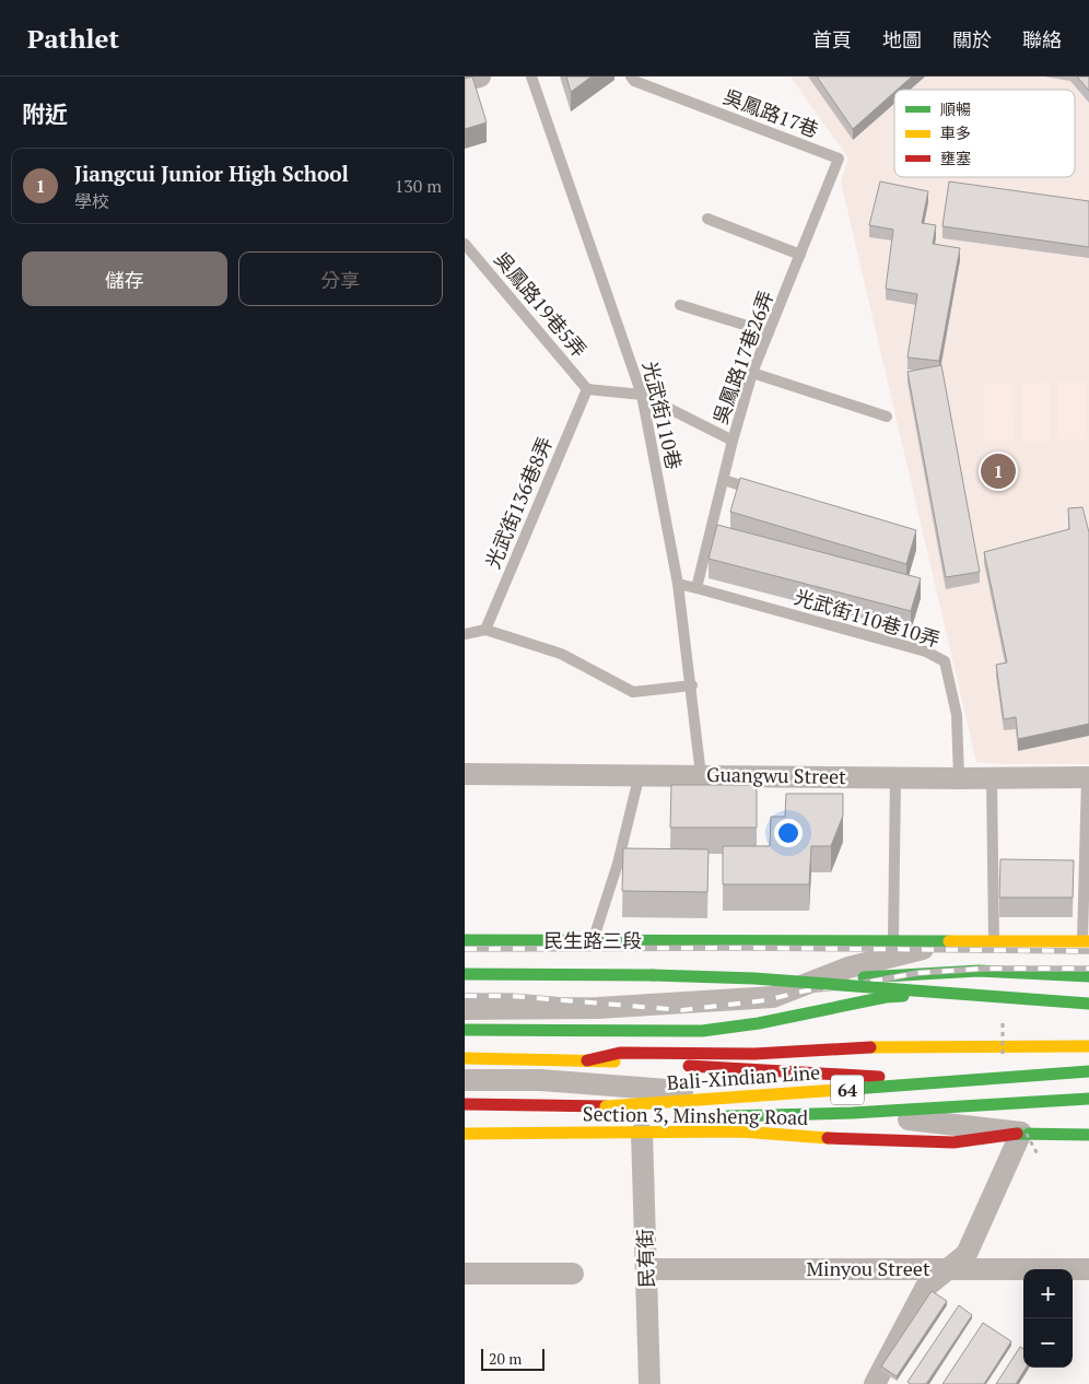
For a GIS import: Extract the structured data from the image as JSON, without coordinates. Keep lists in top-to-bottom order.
{
  "streets": {
    "main road": ["Bali-Xindian Line", "64", "Section 3, Minsheng Road"],
    "street": ["Guangwu Street", "民有街", "Minyou Street"],
    "lane": [
      "吳鳳路17巷",
      "吳鳳路19巷5弄",
      "吳鳳路17巷26弄",
      "光武街110巷",
      "光武街136巷8弄",
      "光武街110巷10弄"
    ]
  },
  "crossings": [
    ["吳鳳路17巷", "吳鳳路17巷26弄"],
    ["吳鳳路19巷5弄", "光武街136巷8弄"],
    ["吳鳳路17巷26弄", "光武街110巷10弄"],
    ["光武街110巷", "Guangwu Street"],
    ["光武街110巷10弄", "Guangwu Street"],
    ["Section 3, Minsheng Road", "民有街"],
    ["民有街", "Minyou Street"]
  ],
  "legend": ["順暢", "車多", "壅塞"],
  "scale_bar": "20 m",
  "page": {
    "header": "Pathlet",
    "nav": [
      "首頁",
      "地圖",
      "關於",
      "聯絡"
    ],
    "heading": "附近",
    "list": [
      {
        "mark": "1",
        "name": "Jiangcui Junior High School",
        "note": "學校",
        "value": "130 m"
      }
    ],
    "buttons": ["儲存", "分享"],
    "pins": "1",
    "map_buttons": ["+", "−"],
    "scale": "20 m"
  }
}
